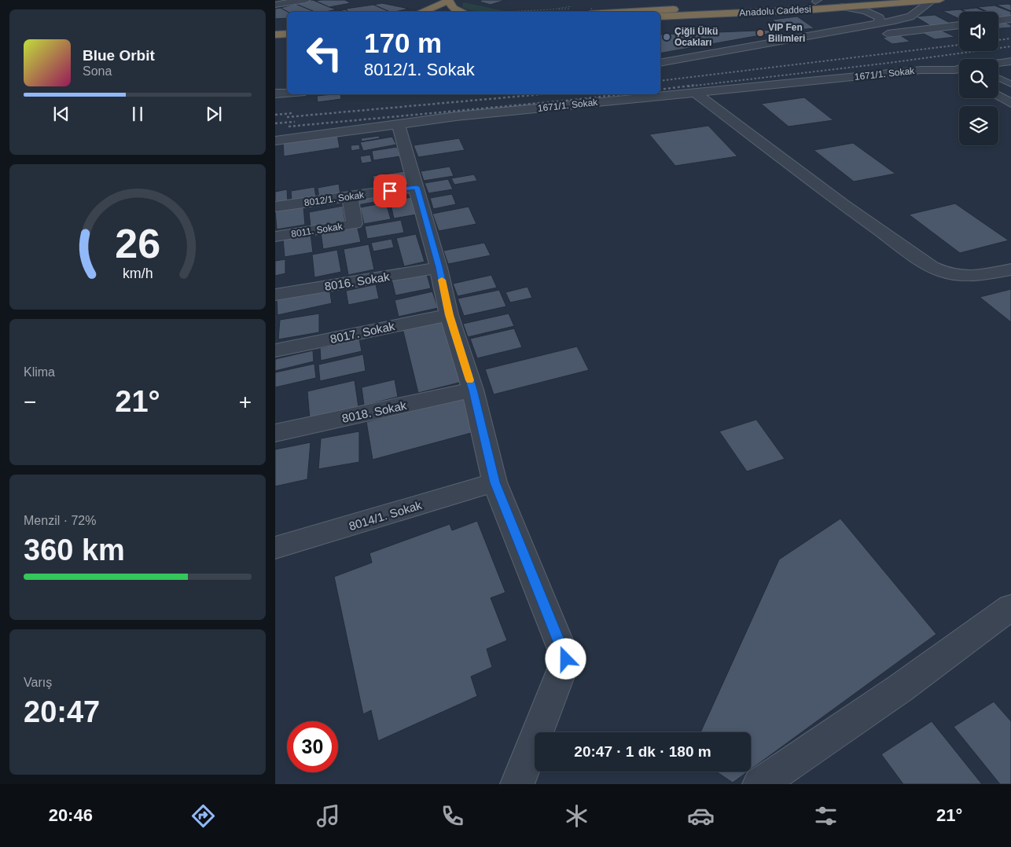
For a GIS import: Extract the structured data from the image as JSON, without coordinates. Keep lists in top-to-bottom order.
{
  "streets": {
    "highway": ["Anadolu Caddesi"],
    "street": [
      "1671/1. Sokak",
      "8012/1. Sokak",
      "8011. Sokak",
      "8016. Sokak",
      "8017. Sokak",
      "8018. Sokak",
      "8014/1. Sokak"
    ]
  },
  "crossings": [
    ["8012/1. Sokak", "8011. Sokak"]
  ],
  "places": ["VIP Fen Bilimleri", "Çiğli Ülkü Ocakları"],
  "page": {
    "turn": ["170 m", "8012/1. Sokak"],
    "song": ["Blue Orbit", "Sona"],
    "tile": [
      "Klima",
      ["Menzil · 72%", "360 km"],
      ["Varış", "20:47"]
    ],
    "heat": ["−", "21°", "+"],
    "limit": "30",
    "trip": "20:47 · 1 dk · 180 m",
    "tabs": ["20:46", "21°"],
    "gauge": ["26", "km/h"]
  }
}
